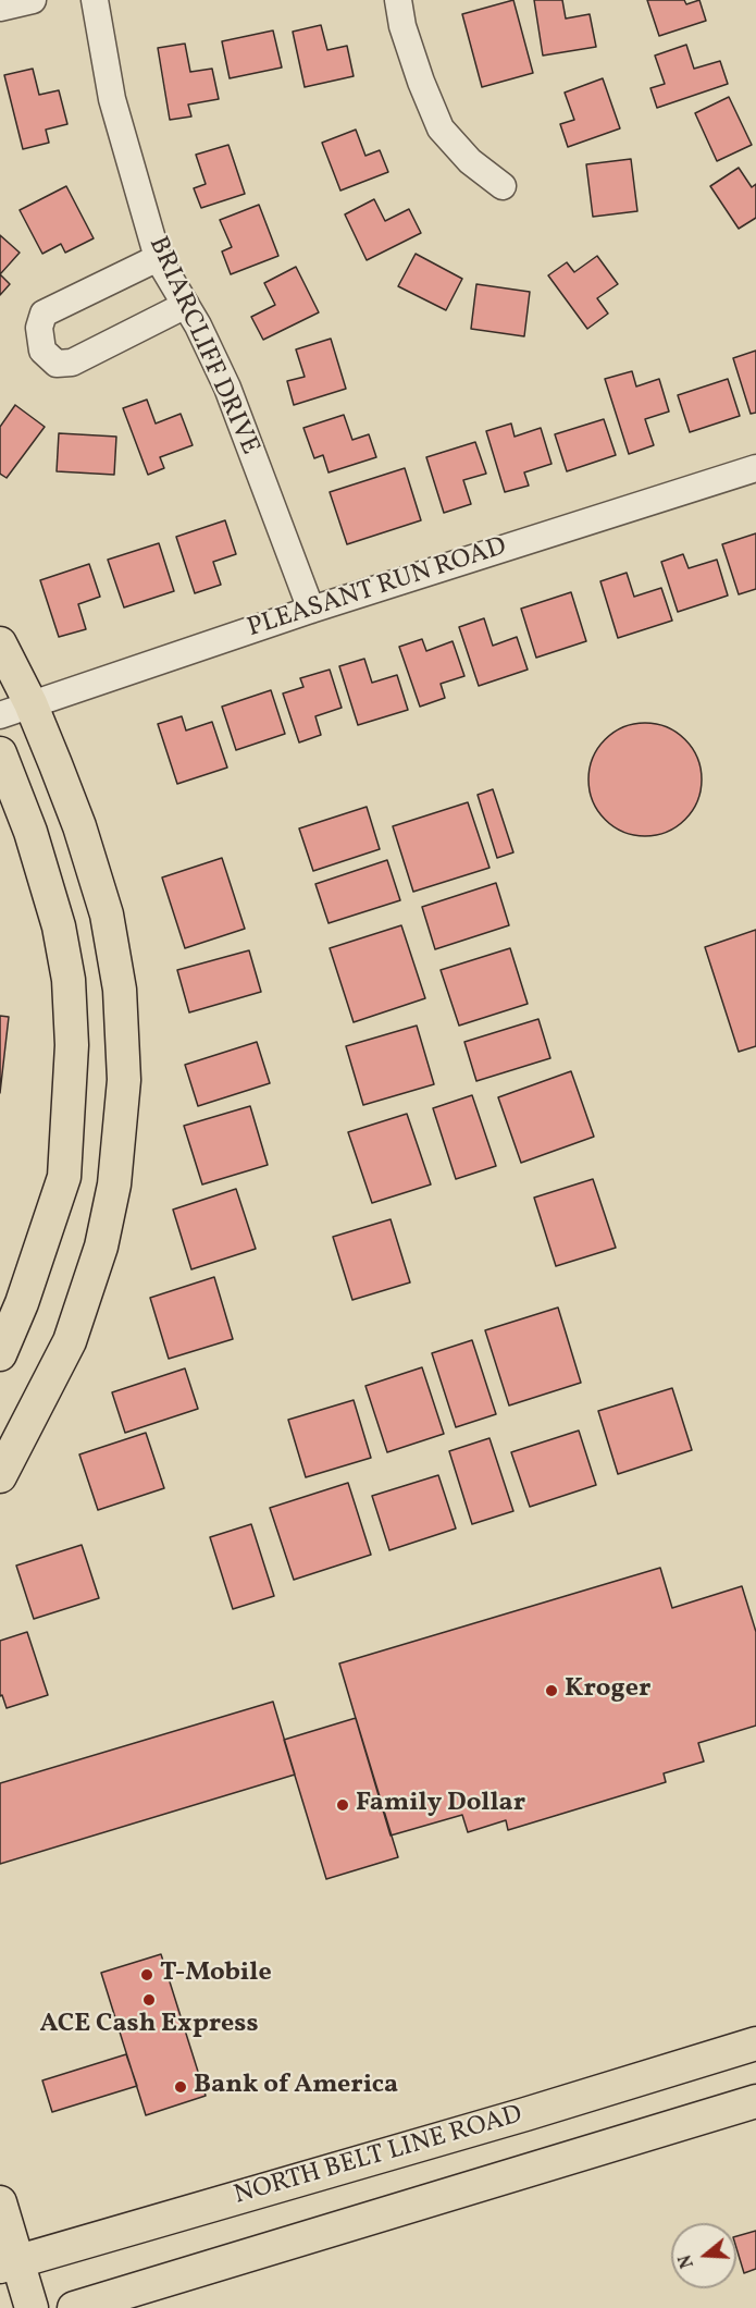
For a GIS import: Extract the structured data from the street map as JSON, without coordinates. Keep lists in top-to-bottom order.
{
  "streets": {
    "main road": ["NORTH BELT LINE ROAD"],
    "street": ["BRIARCLIFF DRIVE", "PLEASANT RUN ROAD"]
  },
  "crossings": [
    ["BRIARCLIFF DRIVE", "PLEASANT RUN ROAD"]
  ],
  "places": [
    "Kroger",
    "Family Dollar",
    "T-Mobile",
    "ACE Cash Express",
    "Bank of America"
  ],
  "north": "left"
}
